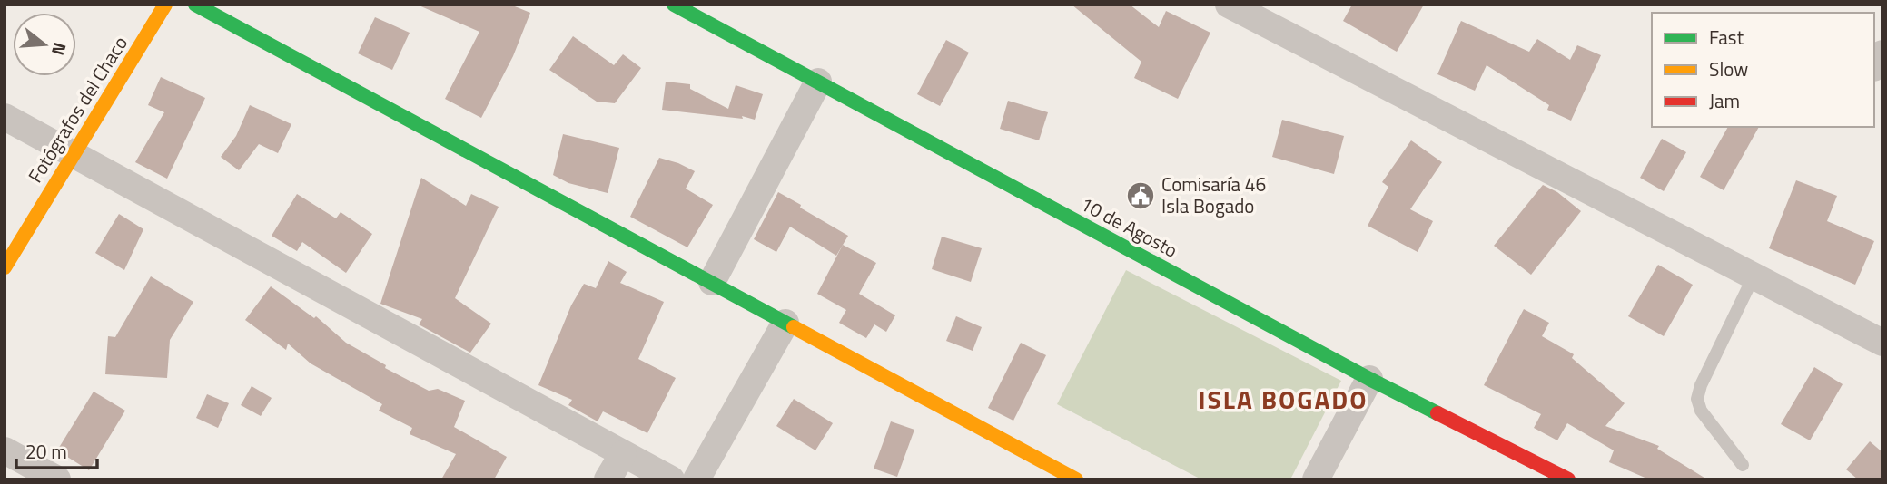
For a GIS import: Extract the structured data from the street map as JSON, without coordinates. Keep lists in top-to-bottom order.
{
  "streets": {
    "street": ["Fotógrafos del Chaco", "10 de Agosto"]
  },
  "districts": ["ISLA BOGADO"],
  "places": {
    "public building": ["Comisaría 46 Isla Bogado"]
  },
  "legend": ["Fast", "Slow", "Jam"],
  "scale_bar": "20 m",
  "north": "right"
}
